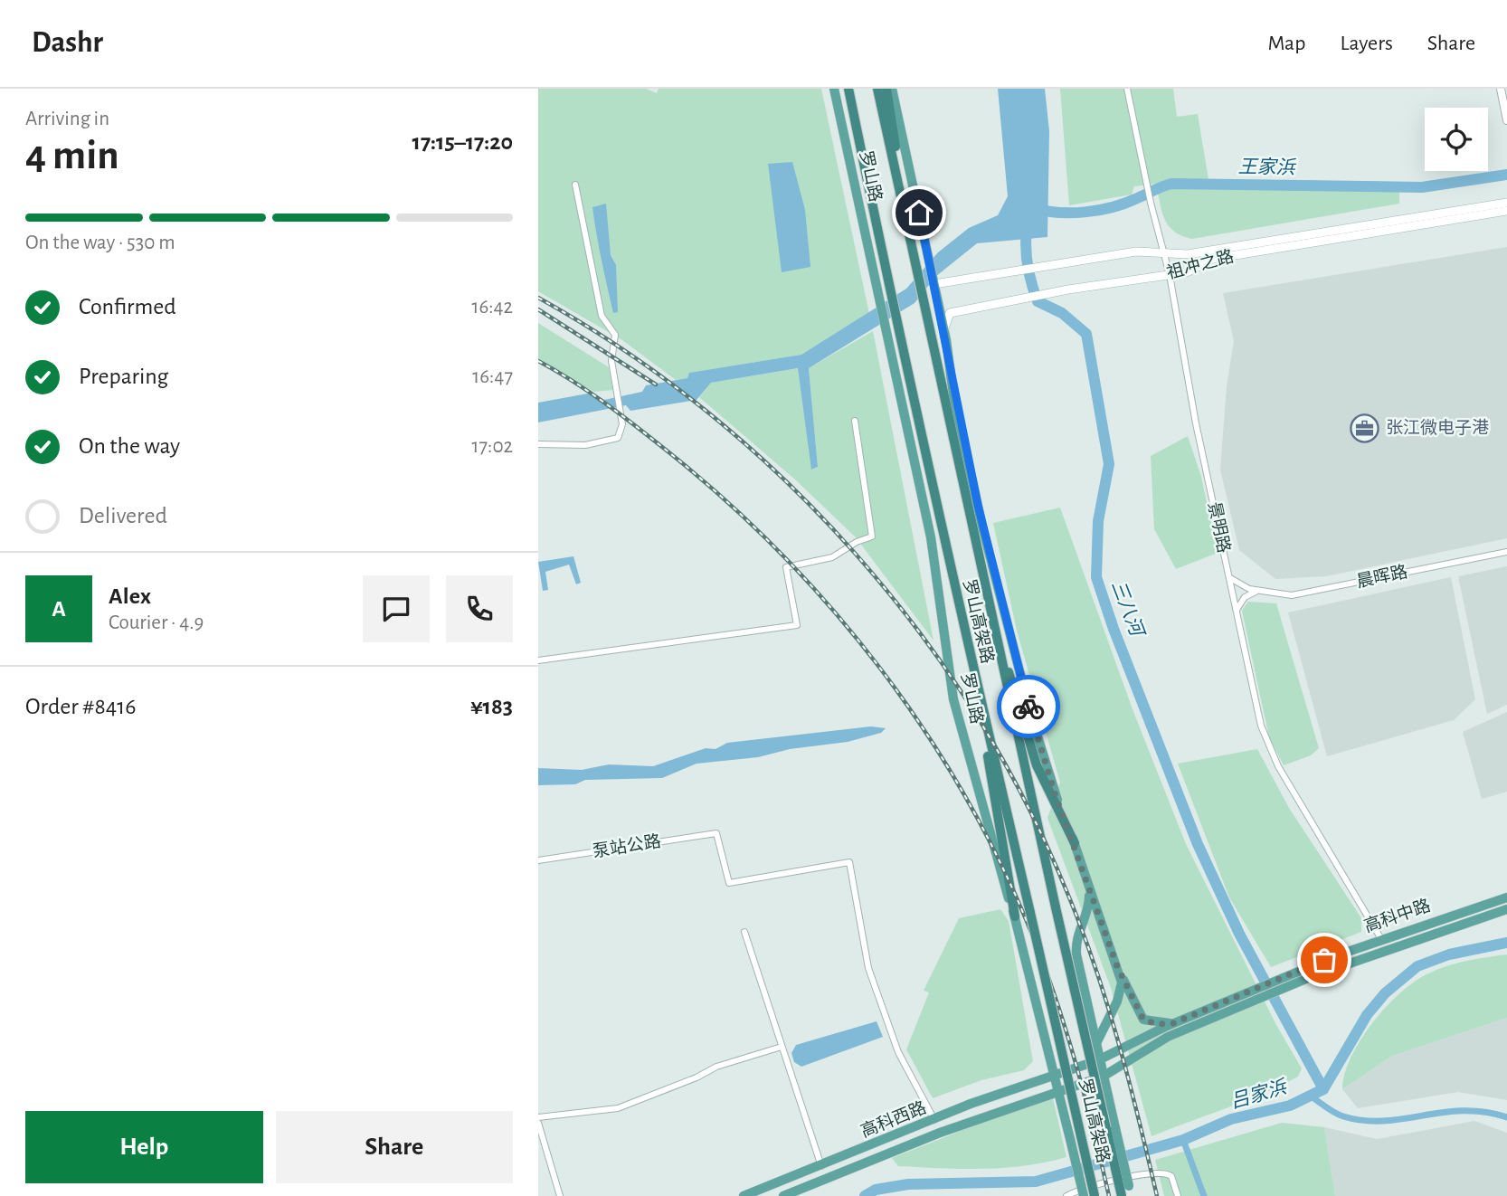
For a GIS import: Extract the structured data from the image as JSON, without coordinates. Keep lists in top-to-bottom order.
{
  "streets": {
    "highway": ["罗山高架路"],
    "main road": [
      "罗山路",
      "祖冲之路",
      "高科中路",
      "高科西路"
    ],
    "street": ["景明路", "晨晖路", "泵站公路"]
  },
  "crossings": [
    ["罗山路", "高科中路"],
    ["罗山路", "高科西路"],
    ["祖冲之路", "景明路"],
    ["景明路", "晨晖路"],
    ["景明路", "高科中路"],
    ["泵站公路", "高科西路"],
    ["高科中路", "高科西路"]
  ],
  "water": ["王家浜", "三八河", "吕家浜"],
  "places": {
    "office": ["张江微电子港"]
  },
  "page": {
    "header": "Dashr",
    "nav": ["Map", "Layers", "Share"],
    "heading": ["4 min", "Arriving in", "17:15–17:20"],
    "panel": [
      "Alex",
      "Courier · 4.9",
      "Order #8416",
      "¥183"
    ],
    "bar": "On the way · 530 m",
    "list": [
      ["Confirmed", "16:42"],
      ["Preparing", "16:47"],
      ["On the way", "17:02"],
      "Delivered"
    ],
    "round": "A",
    "buttons": ["Help", "Share"]
  }
}
